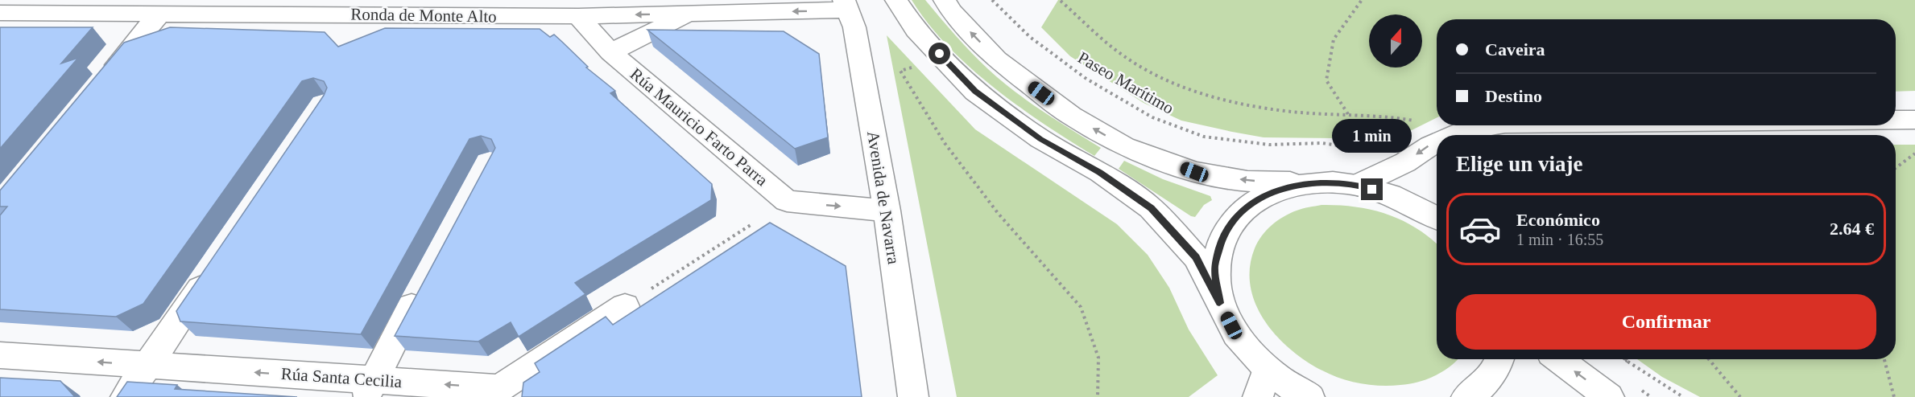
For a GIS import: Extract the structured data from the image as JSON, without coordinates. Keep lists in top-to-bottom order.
{
  "streets": {
    "street": [
      "Ronda de Monte Alto",
      "Rúa Mauricio Farto Parra",
      "Avenida de Navarra",
      "Rúa Santa Cecilia"
    ],
    "path": ["Paseo Marítimo"]
  },
  "crossings": [
    ["Ronda de Monte Alto", "Rúa Mauricio Farto Parra"],
    ["Ronda de Monte Alto", "Avenida de Navarra"],
    ["Rúa Mauricio Farto Parra", "Avenida de Navarra"]
  ],
  "one_way": ["Rúa Mauricio Farto Parra", "Rúa Santa Cecilia"],
  "north": "top",
  "page": {
    "banner": ["Caveira", "Destino"],
    "bubble": "1 min",
    "heading": "Elige un viaje",
    "list": [
      {
        "name": "Económico",
        "note": "1 min · 16:55",
        "value": "2.64 €"
      }
    ],
    "buttons": "Confirmar"
  }
}
